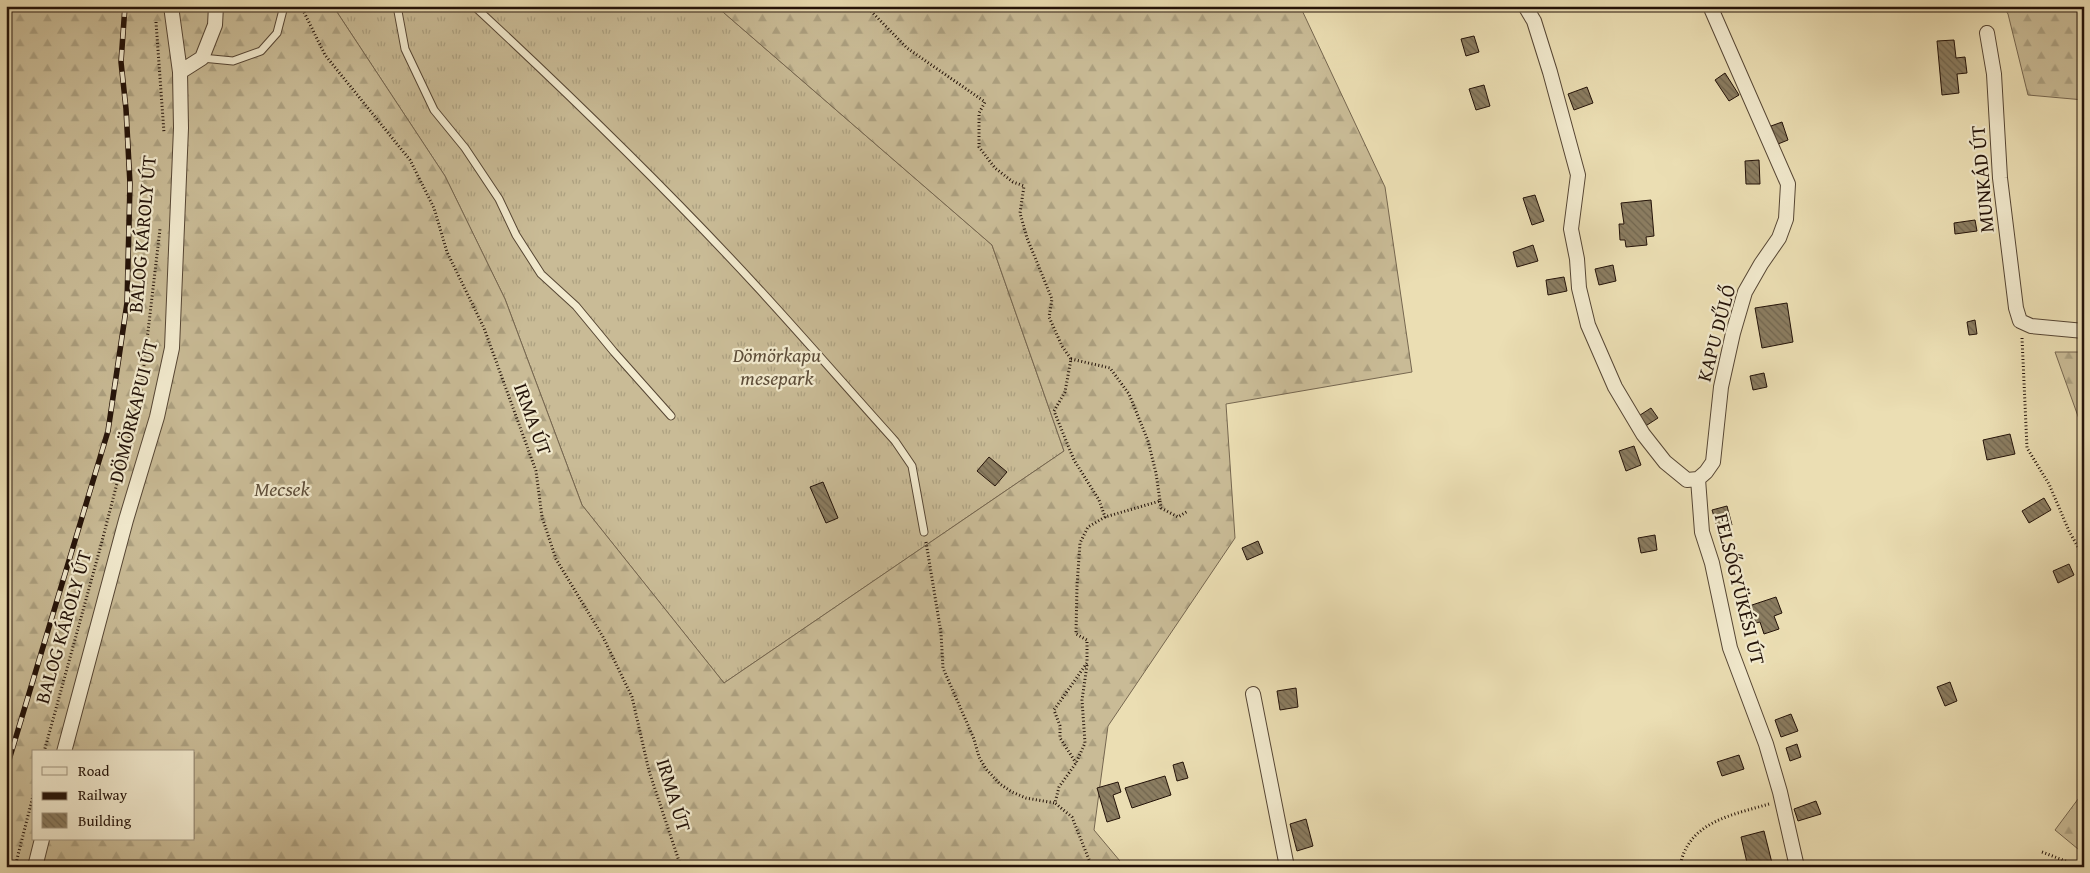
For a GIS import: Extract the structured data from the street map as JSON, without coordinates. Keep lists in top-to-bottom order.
{
  "streets": {
    "street": [
      "MUNKÁD ÚT",
      "KAPU DŰLŐ",
      "DÖMÖRKAPUI ÚT",
      "FELSŐGYÜKÉSI ÚT"
    ],
    "path": ["BALOG KÁROLY ÚT", "IRMA ÚT"]
  },
  "crossings": [
    ["KAPU DŰLŐ", "FELSŐGYÜKÉSI ÚT"]
  ],
  "parks": ["Dömörkapu mesepark", "Mecsek"],
  "legend": ["Road", "Railway", "Building"]
}
